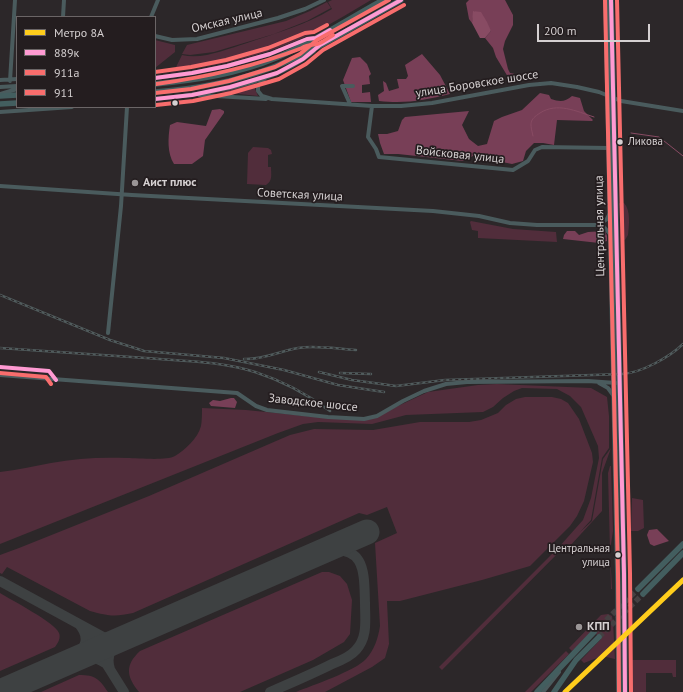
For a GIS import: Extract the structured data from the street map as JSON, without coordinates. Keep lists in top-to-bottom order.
{
  "streets": {
    "main road": ["Центральная улица"],
    "street": [
      "Омская улица",
      "улица Боровское шоссе",
      "Войсковая улица",
      "Советская улица",
      "Заводское шоссе"
    ]
  },
  "crossings": [
    ["улица Боровское шоссе", "Войсковая улица"],
    ["улица Боровское шоссе", "Центральная улица"],
    ["Войсковая улица", "Центральная улица"],
    ["Центральная улица", "Заводское шоссе"]
  ],
  "places": [
    "Ликова",
    "Аист плюс",
    "Центральная улица",
    "КПП"
  ],
  "lines": [
    "transit line 889к",
    "transit line 911а",
    "transit line 911",
    "metro line 8А"
  ],
  "legend": [
    "Метро 8А",
    "889к",
    "911а",
    "911"
  ],
  "scale_bar": "200 m"
}
